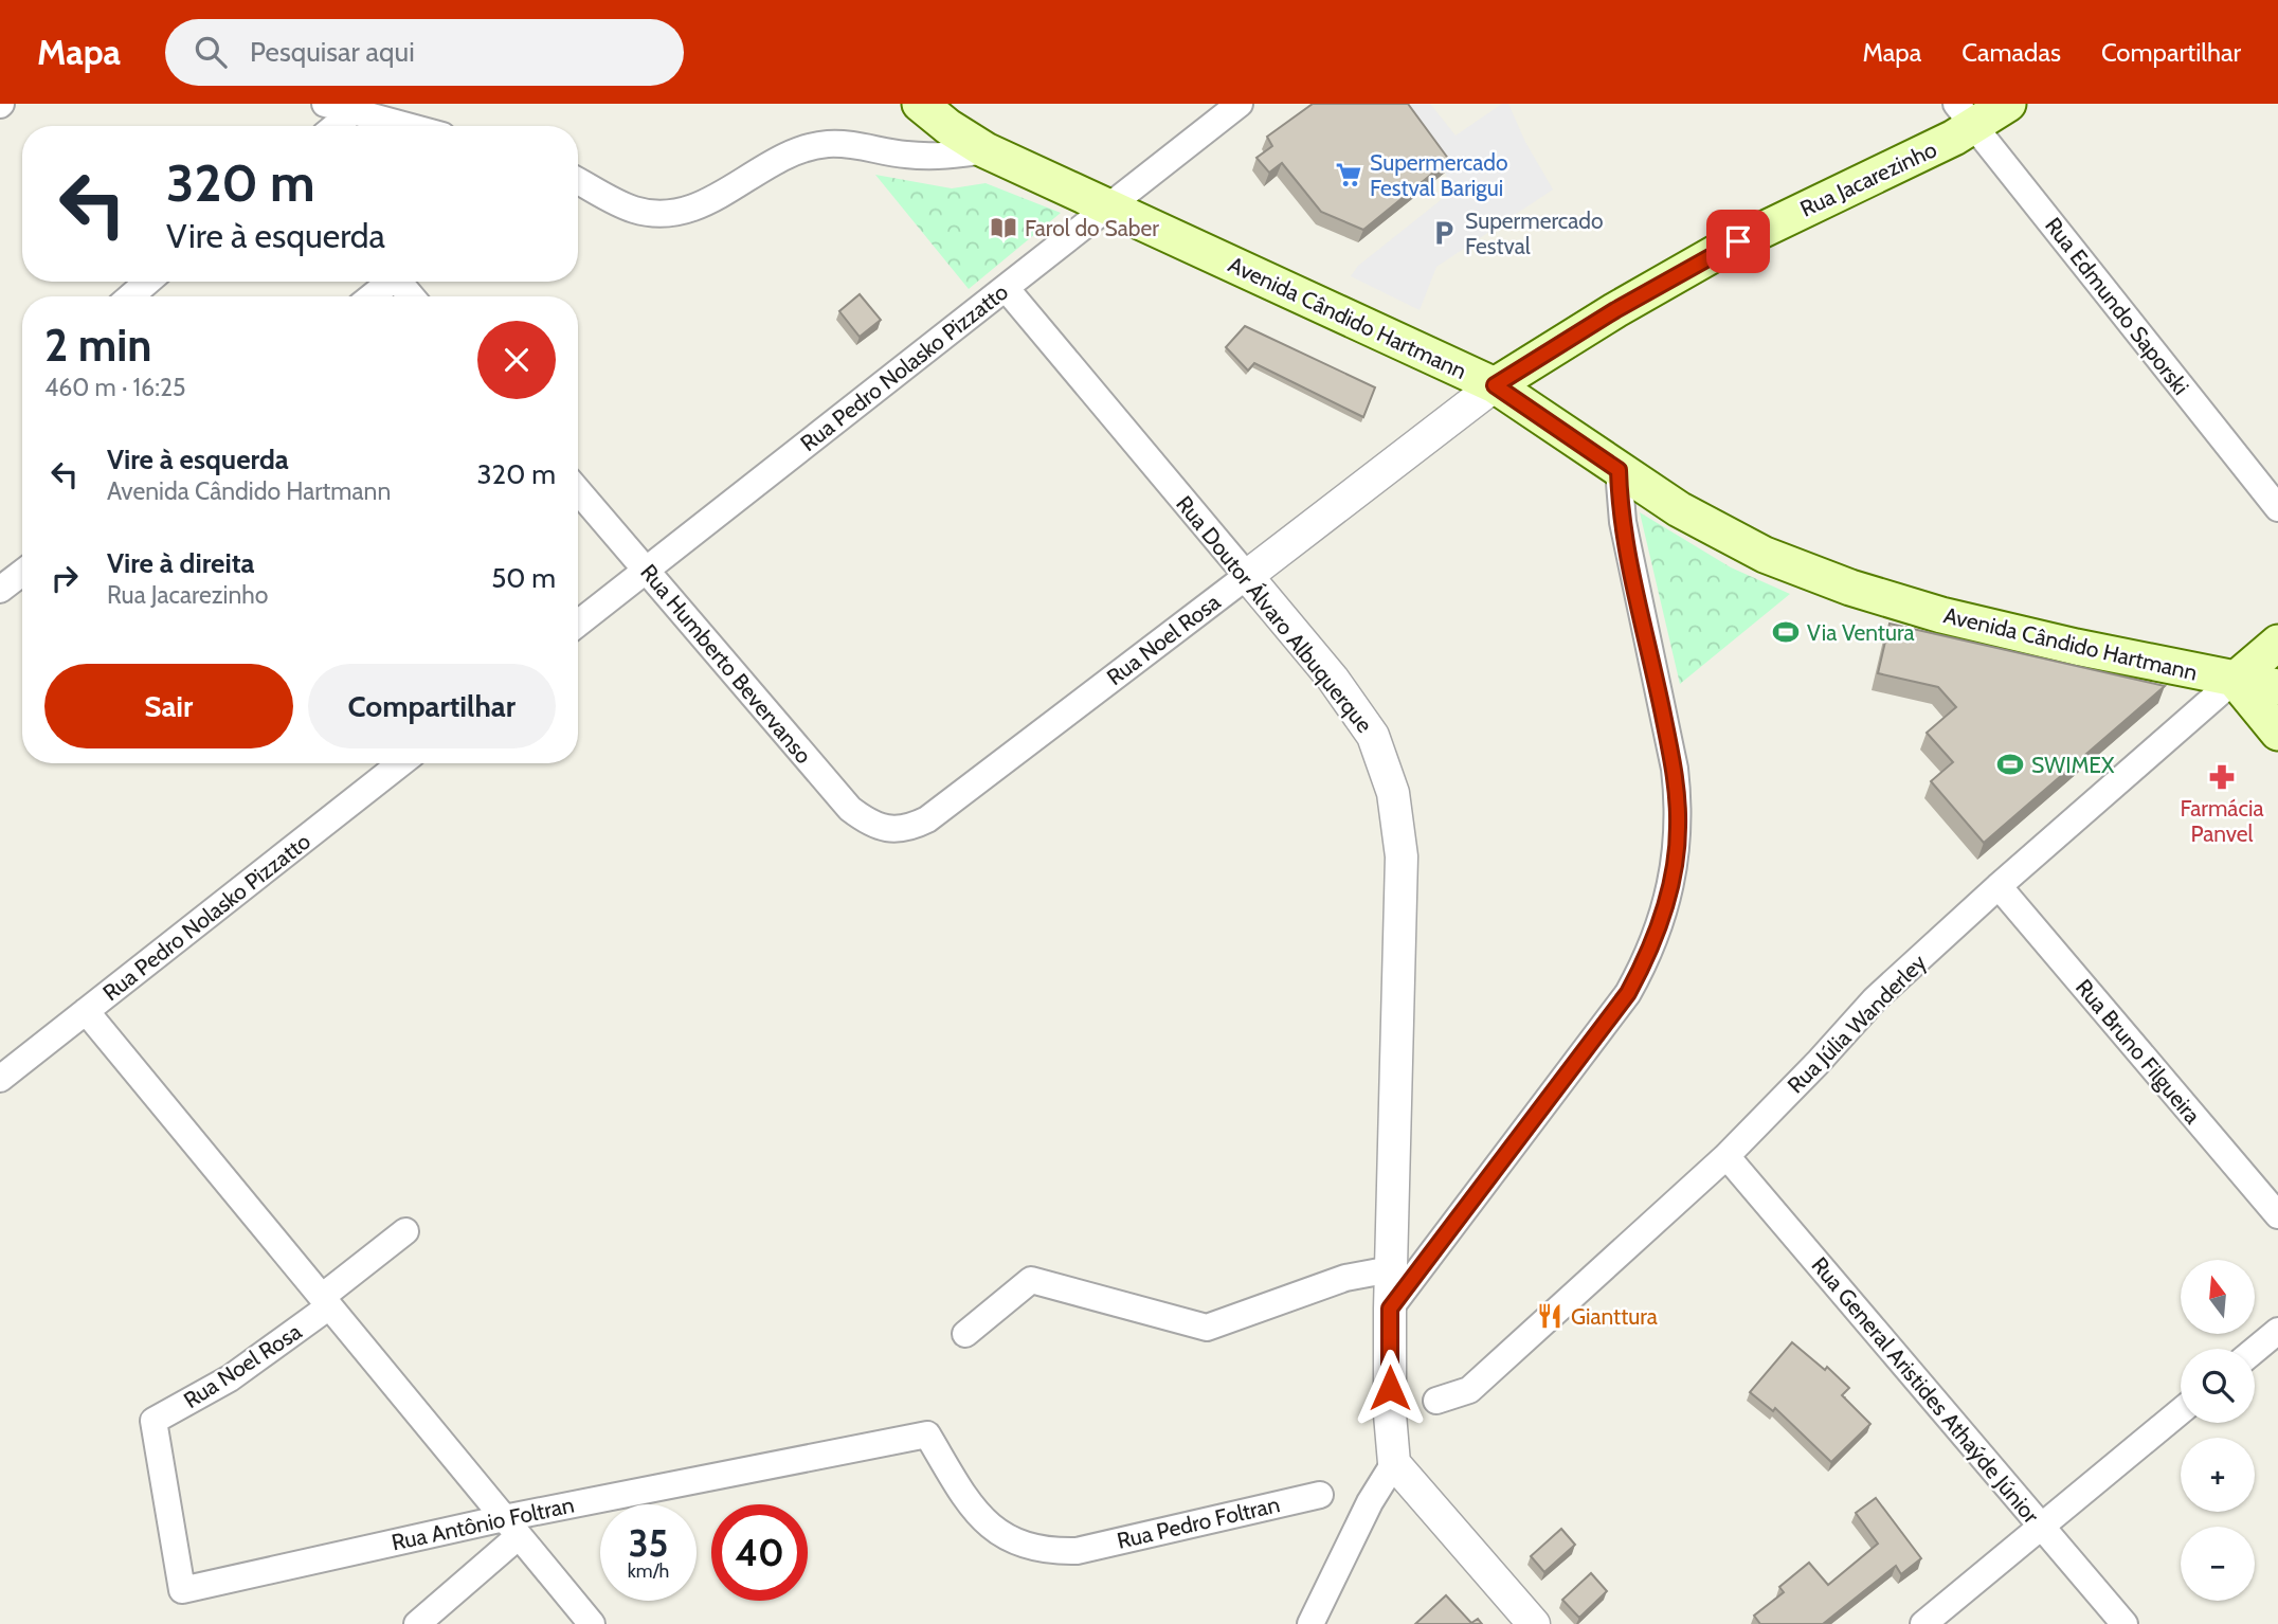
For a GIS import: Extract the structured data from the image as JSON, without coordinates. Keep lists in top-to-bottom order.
{
  "streets": {
    "main road": ["Rua Jacarezinho", "Avenida Cândido Hartmann", "Rua Júlia Wanderley"],
    "street": [
      "Rua Edmundo Saporski",
      "Rua Pedro Nolasko Pizzatto",
      "Rua Doutor Álvaro Albuquerque",
      "Rua Noel Rosa",
      "Rua Humberto Bevervanso",
      "Rua Bruno Filgueira",
      "Rua General Aristides Athaýde Júnior",
      "Rua Pedro Foltran",
      "Rua Antônio Foltran"
    ]
  },
  "crossings": [
    ["Rua Jacarezinho", "Rua Edmundo Saporski"],
    ["Rua Jacarezinho", "Avenida Cândido Hartmann"],
    ["Rua Jacarezinho", "Rua Noel Rosa"],
    ["Avenida Cândido Hartmann", "Rua Pedro Nolasko Pizzatto"],
    ["Avenida Cândido Hartmann", "Rua Noel Rosa"],
    ["Avenida Cândido Hartmann", "Rua Júlia Wanderley"],
    ["Rua Pedro Nolasko Pizzatto", "Rua Doutor Álvaro Albuquerque"],
    ["Rua Pedro Nolasko Pizzatto", "Rua Humberto Bevervanso"],
    ["Rua Doutor Álvaro Albuquerque", "Rua Noel Rosa"],
    ["Rua Noel Rosa", "Rua Humberto Bevervanso"],
    ["Rua Noel Rosa", "Rua Antônio Foltran"],
    ["Rua Júlia Wanderley", "Rua Bruno Filgueira"],
    ["Rua Júlia Wanderley", "Rua General Aristides Athaýde Júnior"],
    ["Rua Pedro Foltran", "Rua Antônio Foltran"]
  ],
  "places": {
    "supermarket": ["Supermercado Festval Barigui"],
    "library": ["Farol do Saber"],
    "parking": ["Supermercado Festval"],
    "sports": ["Via Ventura", "SWIMEX"],
    "pharmacy": ["Farmácia Panvel"],
    "restaurant": ["Gianttura"]
  },
  "north": "top",
  "page": {
    "header": "Mapa",
    "search": "Pesquisar aqui",
    "nav": ["Mapa", "Camadas", "Compartilhar"],
    "turn": ["320 m", "Vire à esquerda"],
    "heading": ["2 min", "460 m · 16:25"],
    "list": [
      {
        "name": "Vire à esquerda",
        "note": "Avenida Cândido Hartmann",
        "value": "320 m"
      },
      {
        "name": "Vire à direita",
        "note": "Rua Jacarezinho",
        "value": "50 m"
      }
    ],
    "buttons": ["Sair", "Compartilhar"],
    "map_buttons": ["+", "−"],
    "speed": "35 km/h",
    "limit": "40"
  }
}
